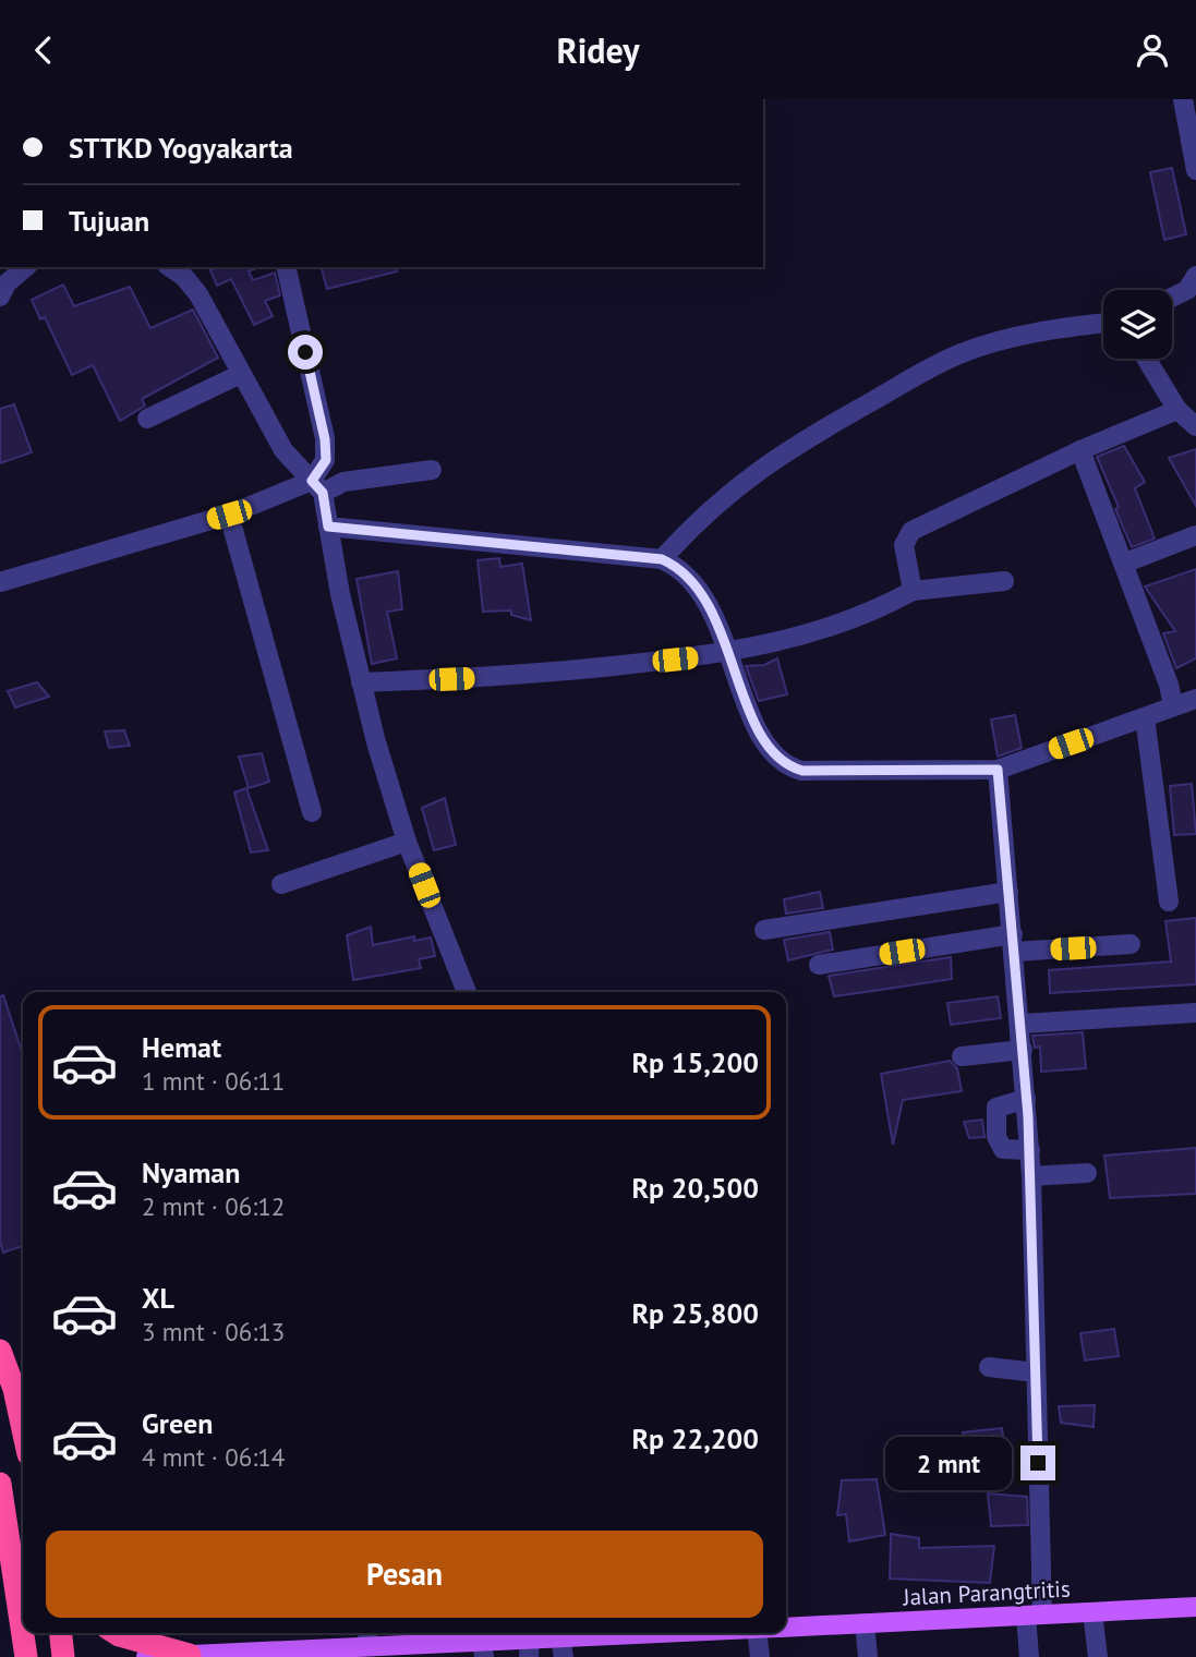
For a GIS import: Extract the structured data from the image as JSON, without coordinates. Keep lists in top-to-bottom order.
{
  "streets": {
    "main road": ["Jalan Parangtritis"]
  },
  "page": {
    "header": "Ridey",
    "banner": ["STTKD Yogyakarta", "Tujuan"],
    "list": [
      {
        "name": "Hemat",
        "note": "1 mnt · 06:11",
        "value": "Rp 15,200"
      },
      {
        "name": "Nyaman",
        "note": "2 mnt · 06:12",
        "value": "Rp 20,500"
      },
      {
        "name": "XL",
        "note": "3 mnt · 06:13",
        "value": "Rp 25,800"
      },
      {
        "name": "Green",
        "note": "4 mnt · 06:14",
        "value": "Rp 22,200"
      }
    ],
    "bubble": "2 mnt",
    "buttons": "Pesan"
  }
}
